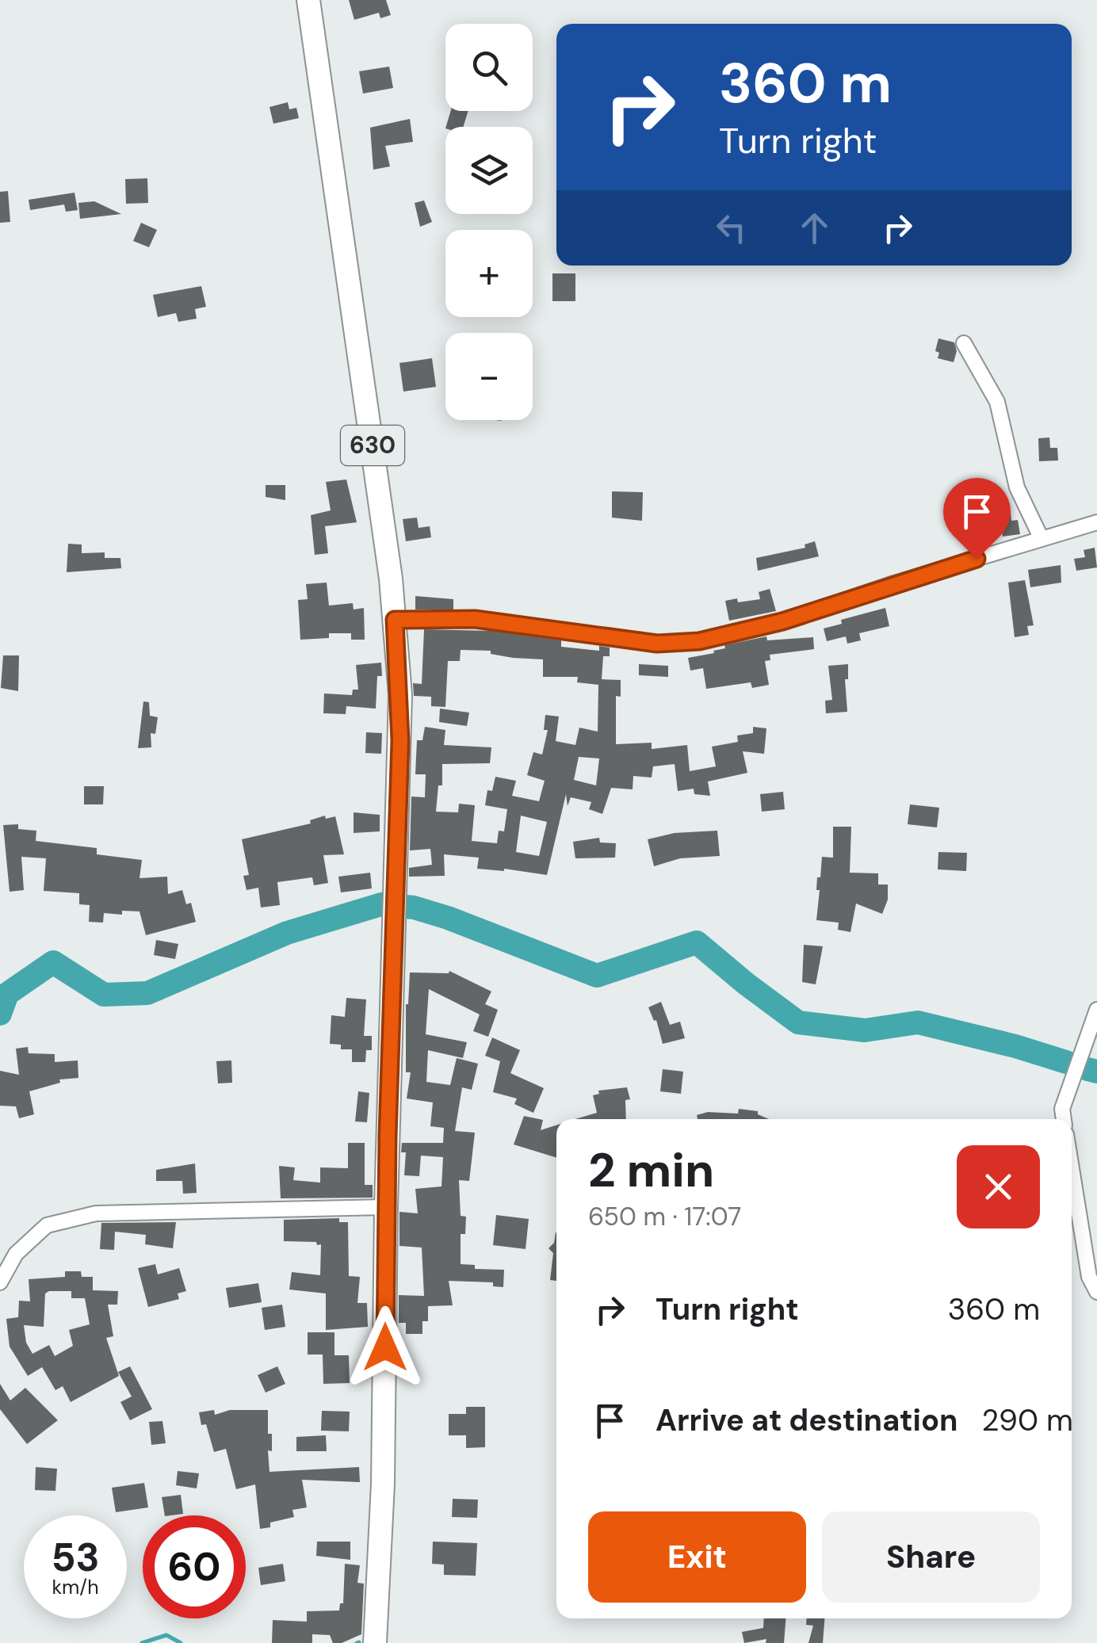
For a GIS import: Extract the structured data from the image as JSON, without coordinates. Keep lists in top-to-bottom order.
{
  "streets": {
    "main road": ["630"]
  },
  "page": {
    "map_buttons": ["+", "−"],
    "turn": ["360 m", "Turn right"],
    "heading": ["2 min", "650 m · 17:07"],
    "list": [
      {
        "name": "Turn right",
        "value": "360 m"
      },
      {
        "name": "Arrive at destination",
        "value": "290 m"
      }
    ],
    "buttons": ["Exit", "Share"],
    "speed": "53 km/h",
    "limit": "60"
  }
}
